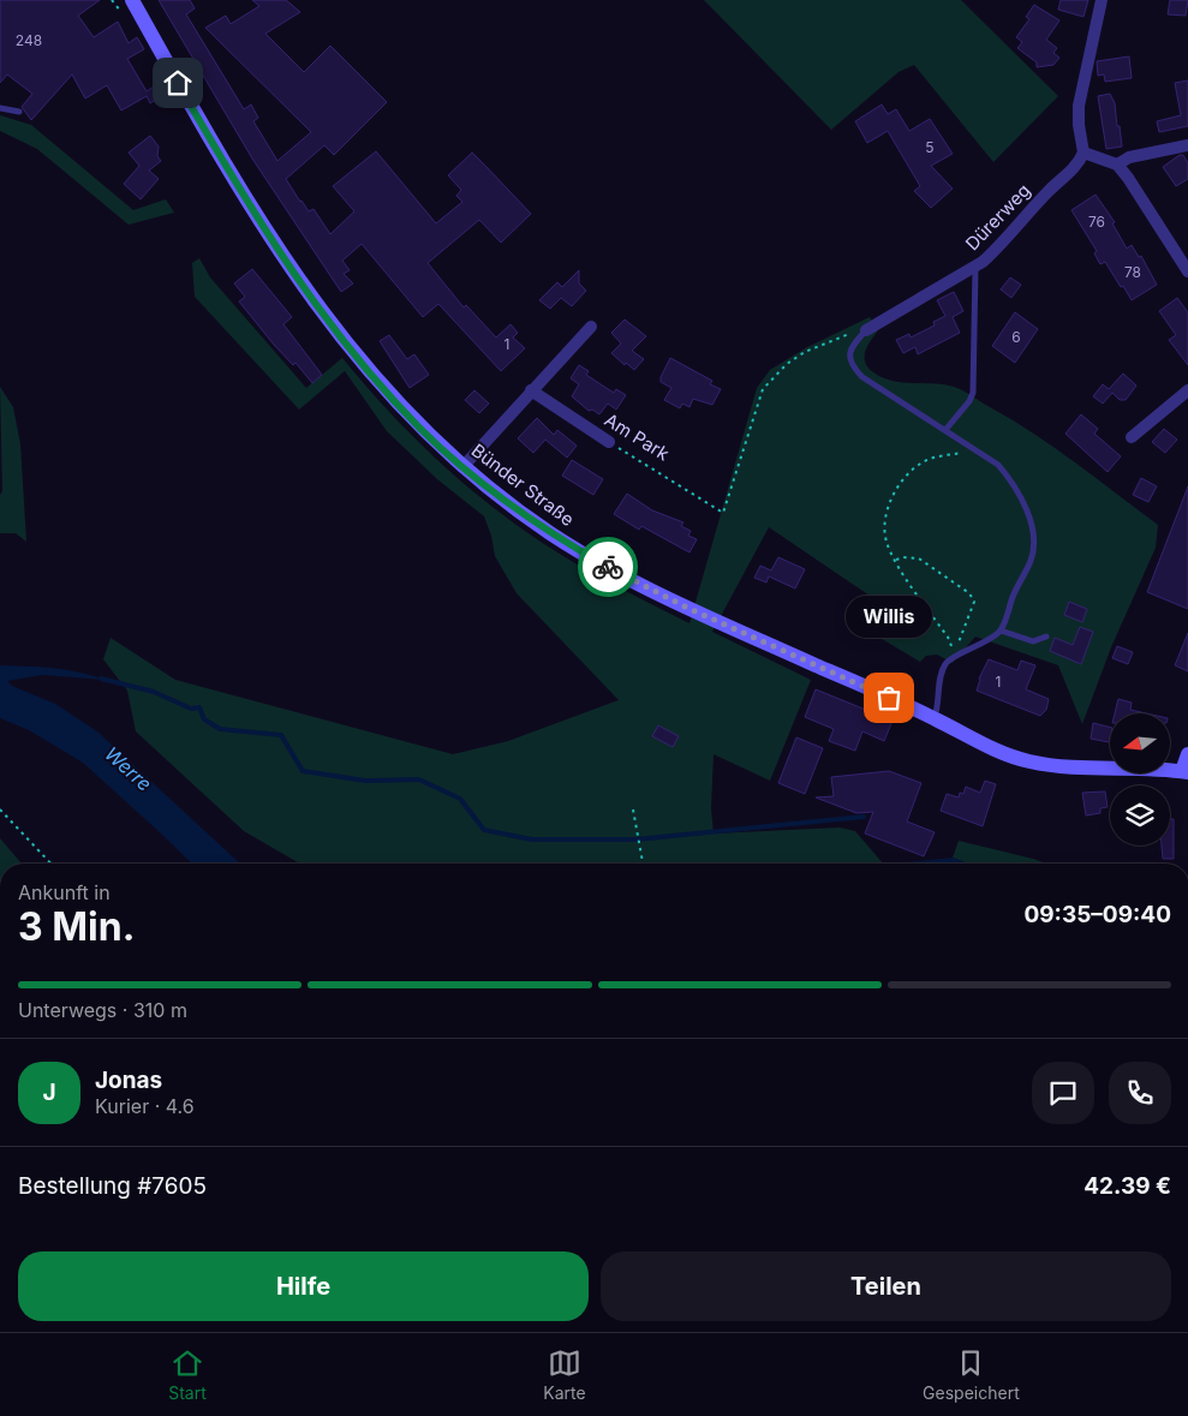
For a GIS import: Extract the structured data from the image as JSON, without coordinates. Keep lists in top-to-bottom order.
{
  "streets": {
    "main road": ["Bünder Straße"],
    "street": ["Dürerweg", "Am Park"]
  },
  "crossings": [
    ["Dürerweg", "Am Park"]
  ],
  "water": ["Werre"],
  "places": ["Willis"],
  "house_numbers": [
    "248",
    "5",
    "76",
    "78",
    "6",
    "1",
    "1"
  ],
  "north": "left",
  "page": {
    "bubble": "Willis",
    "heading": ["3 Min.", "Ankunft in", "09:35–09:40"],
    "panel": [
      "Jonas",
      "Kurier · 4.6",
      "Bestellung #7605",
      "42.39 €"
    ],
    "bar": "Unterwegs · 310 m",
    "round": "J",
    "buttons": ["Hilfe", "Teilen"],
    "tabs": ["Start", "Karte", "Gespeichert"]
  }
}
